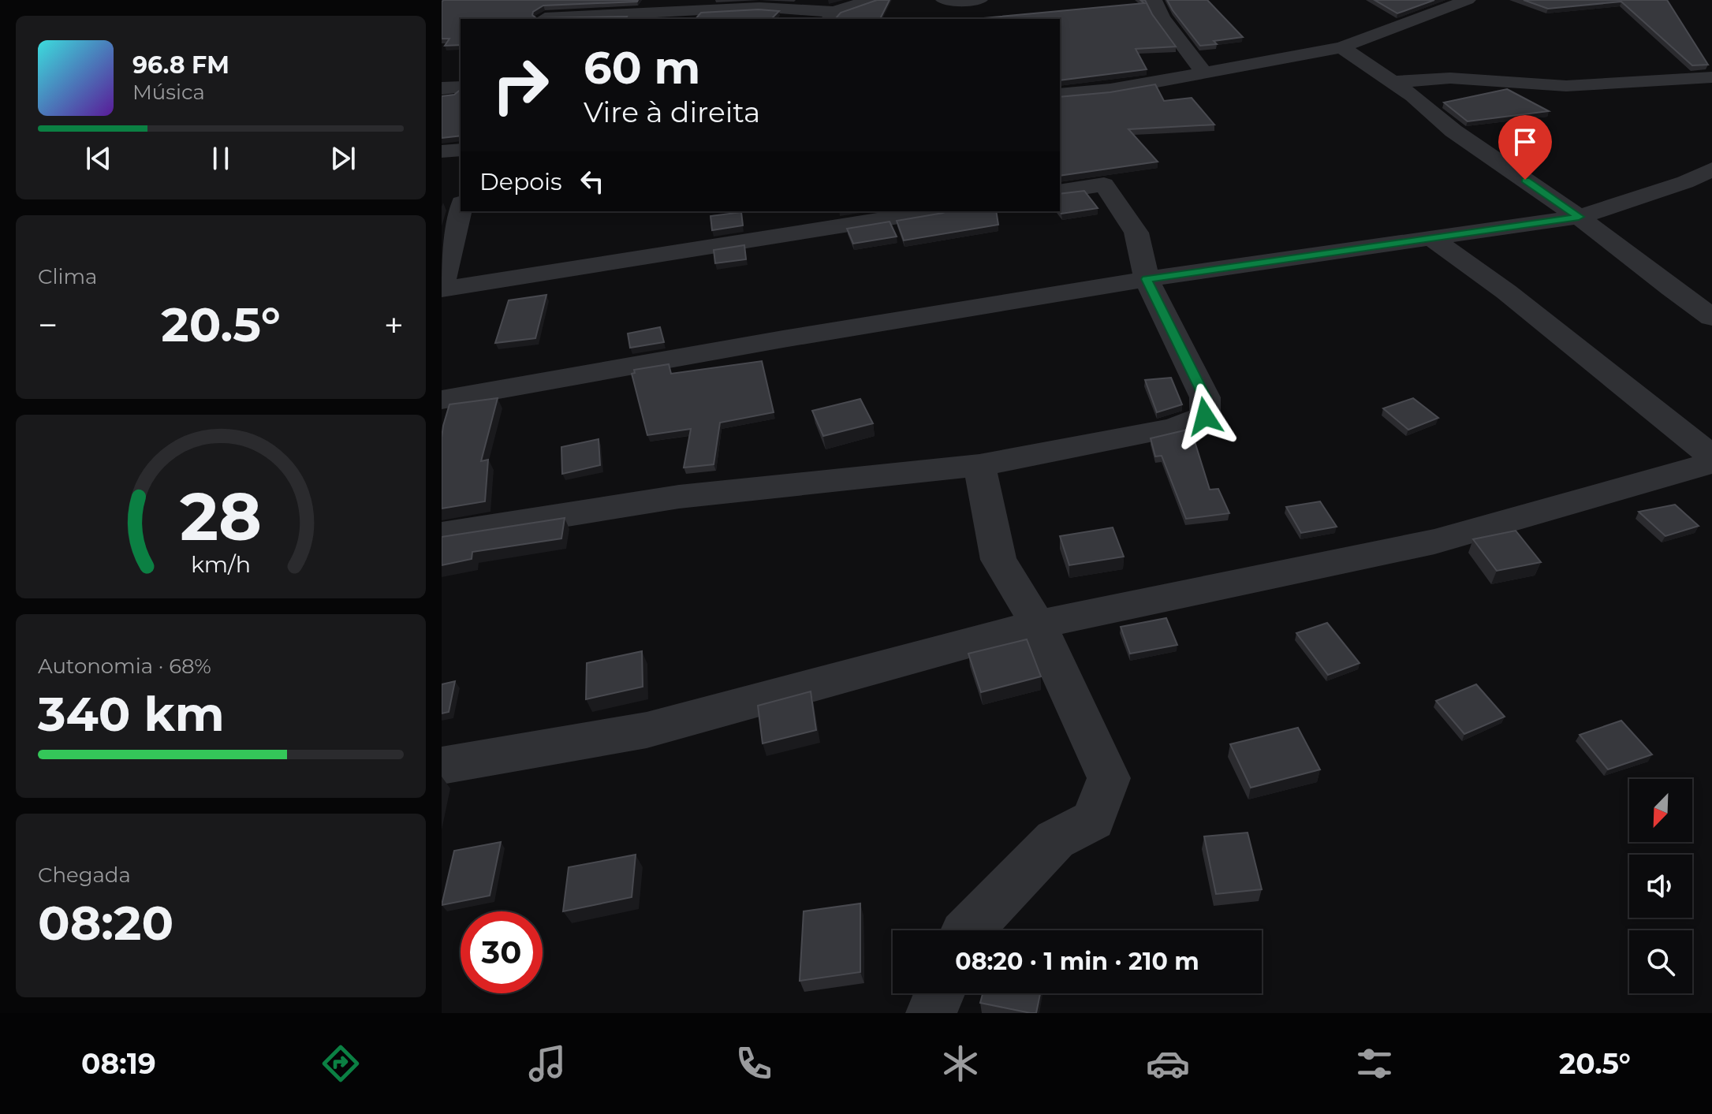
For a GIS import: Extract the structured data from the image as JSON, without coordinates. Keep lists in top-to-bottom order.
{
  "north": "bottom left",
  "page": {
    "turn": ["60 m", "Vire à direita"],
    "song": ["96.8 FM", "Música"],
    "then": "Depois",
    "tile": [
      "Clima",
      ["Autonomia · 68%", "340 km"],
      ["Chegada", "08:20"]
    ],
    "heat": ["−", "20.5°", "+"],
    "limit": "30",
    "trip": "08:20 · 1 min · 210 m",
    "tabs": ["08:19", "20.5°"],
    "gauge": ["28", "km/h"]
  }
}
